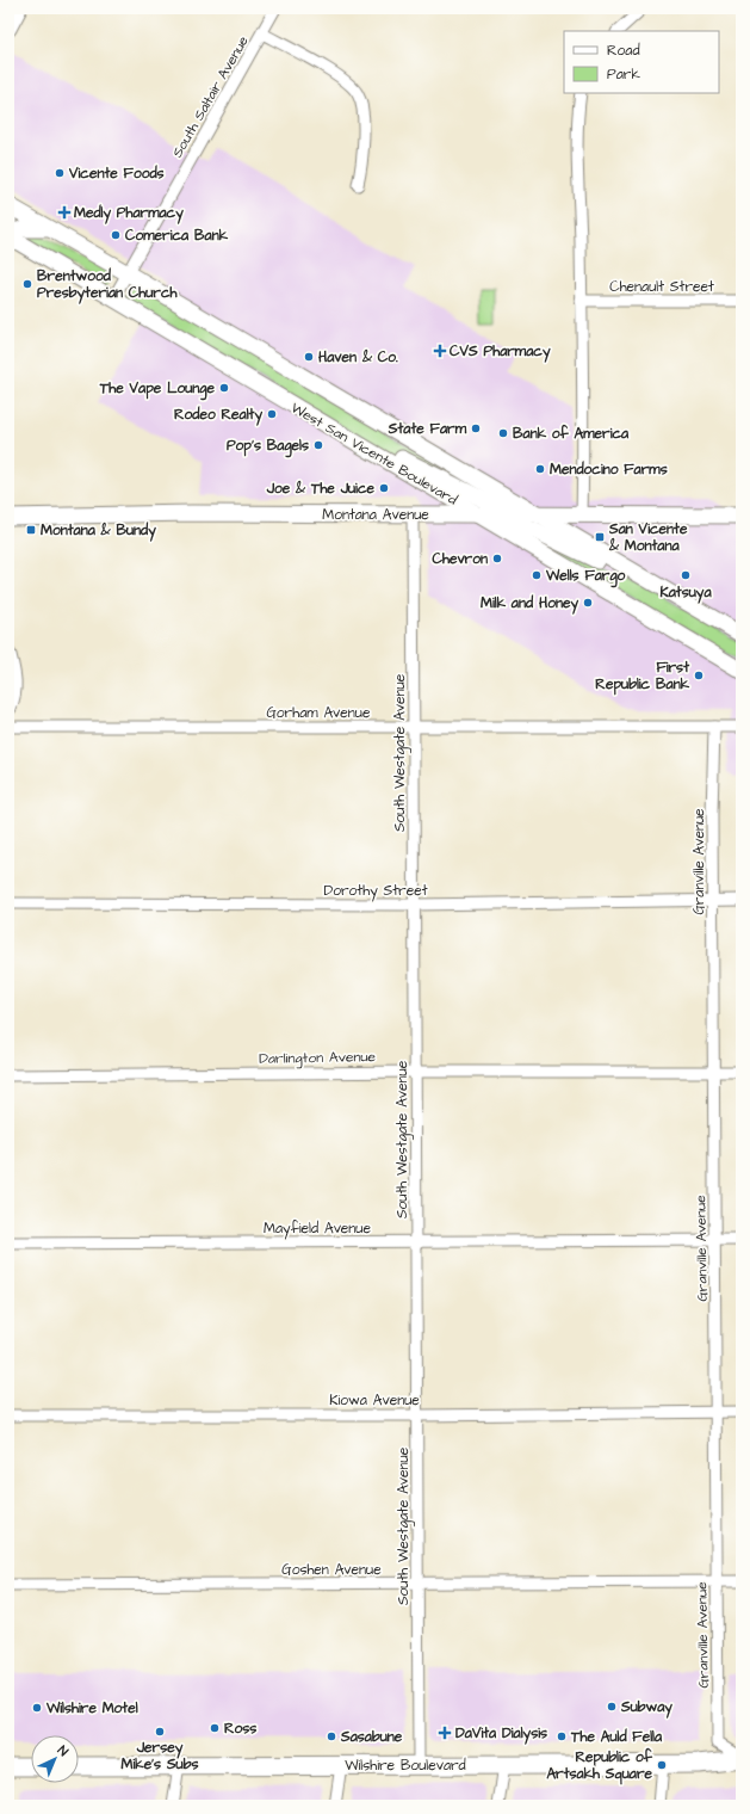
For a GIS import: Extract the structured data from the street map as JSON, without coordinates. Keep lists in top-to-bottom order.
{
  "streets": {
    "main road": ["West San Vicente Boulevard", "Montana Avenue", "Wilshire Boulevard"],
    "street": [
      "South Saltair Avenue",
      "Chenault Street",
      "Gorham Avenue",
      "South Westgate Avenue",
      "Granville Avenue",
      "Dorothy Street",
      "Darlington Avenue",
      "Mayfield Avenue",
      "Kiowa Avenue",
      "Goshen Avenue"
    ]
  },
  "crossings": [
    ["South Saltair Avenue", "West San Vicente Boulevard"],
    ["West San Vicente Boulevard", "Montana Avenue"],
    ["Montana Avenue", "South Westgate Avenue"],
    ["Gorham Avenue", "South Westgate Avenue"],
    ["Gorham Avenue", "Granville Avenue"],
    ["South Westgate Avenue", "Dorothy Street"],
    ["South Westgate Avenue", "Darlington Avenue"],
    ["South Westgate Avenue", "Mayfield Avenue"],
    ["South Westgate Avenue", "Kiowa Avenue"],
    ["South Westgate Avenue", "Goshen Avenue"],
    ["South Westgate Avenue", "Wilshire Boulevard"],
    ["Granville Avenue", "Dorothy Street"],
    ["Granville Avenue", "Darlington Avenue"],
    ["Granville Avenue", "Mayfield Avenue"],
    ["Granville Avenue", "Kiowa Avenue"],
    ["Granville Avenue", "Goshen Avenue"],
    ["Granville Avenue", "Wilshire Boulevard"]
  ],
  "places": {
    "other": [
      "Vicente Foods",
      "Comerica Bank",
      "Brentwood Presbyterian Church",
      "Haven & Co.",
      "The Vape Lounge",
      "Rodeo Realty",
      "State Farm",
      "Bank of America",
      "Pop's Bagels",
      "Mendocino Farms",
      "Joe & The Juice",
      "Chevron",
      "Wells Fargo",
      "Katsuya",
      "Milk and Honey",
      "First Republic Bank",
      "Subway",
      "Wilshire Motel",
      "Ross",
      "Jersey Mike's Subs",
      "Sasabune",
      "The Auld Fella",
      "Republic of Artsakh Square"
    ],
    "health": ["Medly Pharmacy", "CVS Pharmacy", "DaVita Dialysis"],
    "transit": ["Montana & Bundy", "San Vicente & Montana"]
  },
  "legend": ["Road", "Park"],
  "north": "top right"
}
